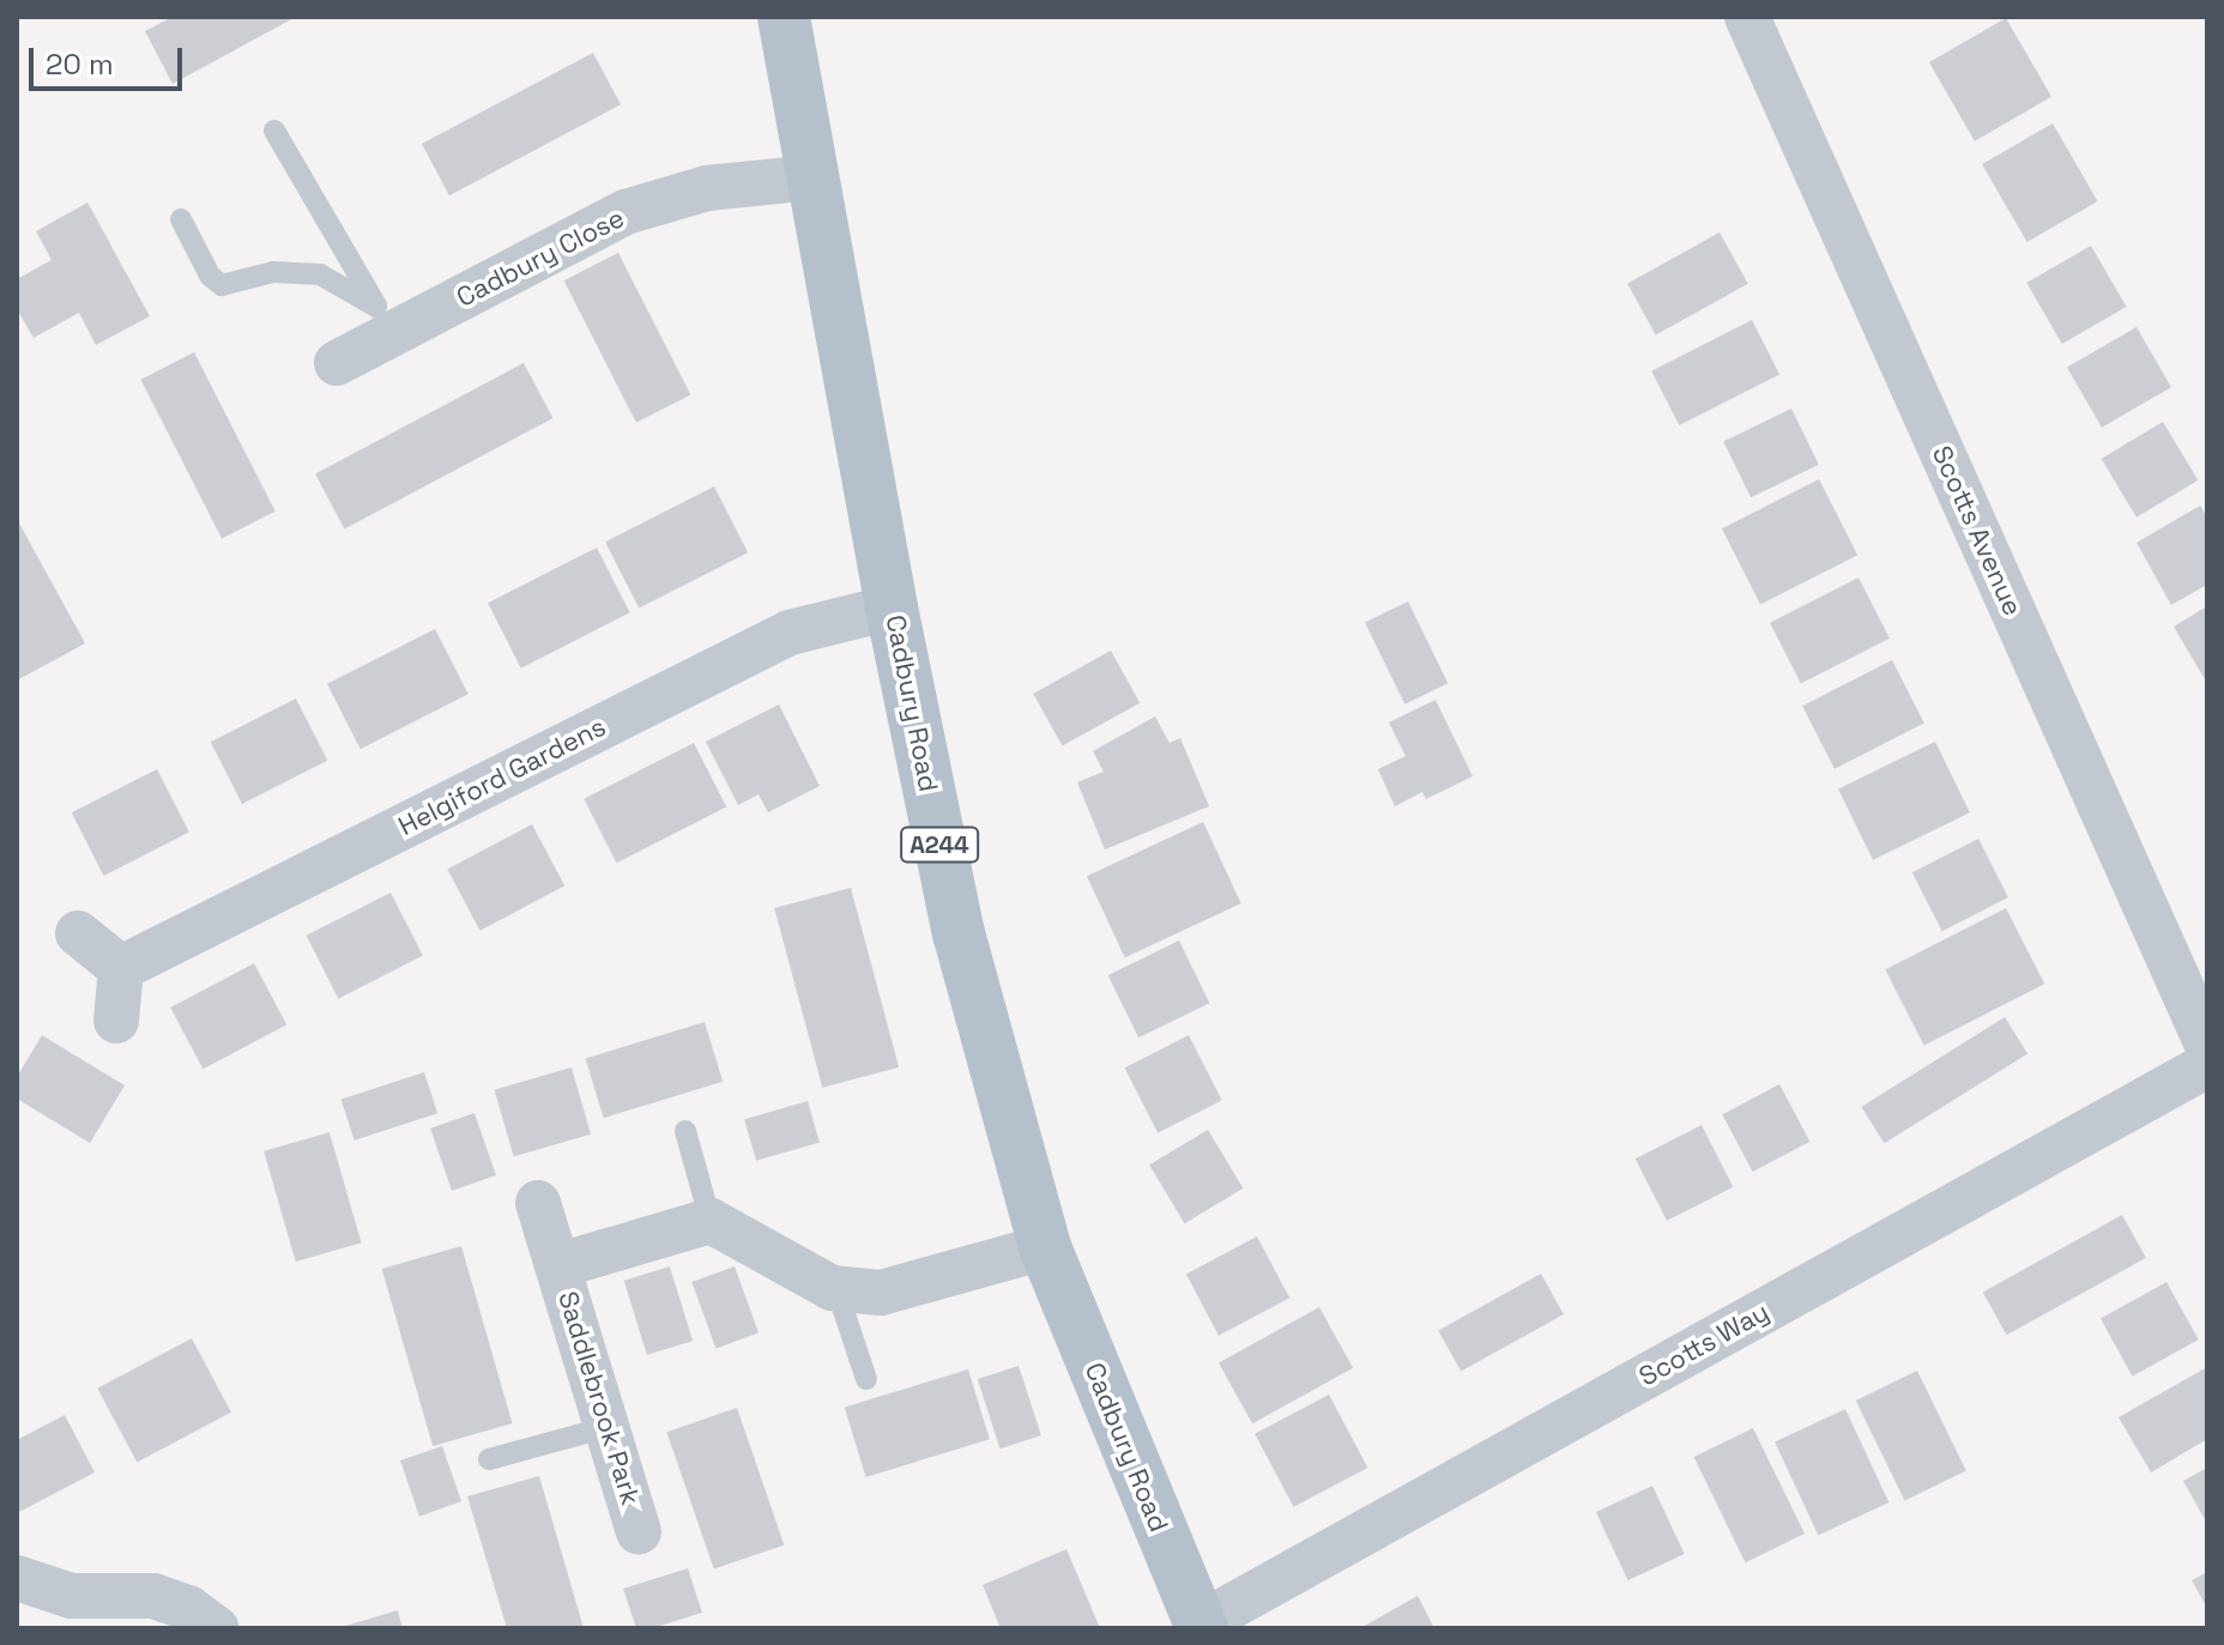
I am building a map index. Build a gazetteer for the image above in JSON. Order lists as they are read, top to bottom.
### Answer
{
  "streets": {
    "main road": ["Cadbury Road", "A244"],
    "street": [
      "Cadbury Close",
      "Scotts Avenue",
      "Helgiford Gardens",
      "Scotts Way",
      "Saddlebrook Park"
    ]
  },
  "crossings": [
    ["Cadbury Close", "Cadbury Road"],
    ["Cadbury Road", "Helgiford Gardens"],
    ["Cadbury Road", "Scotts Way"]
  ],
  "scale_bar": "20 m"
}
